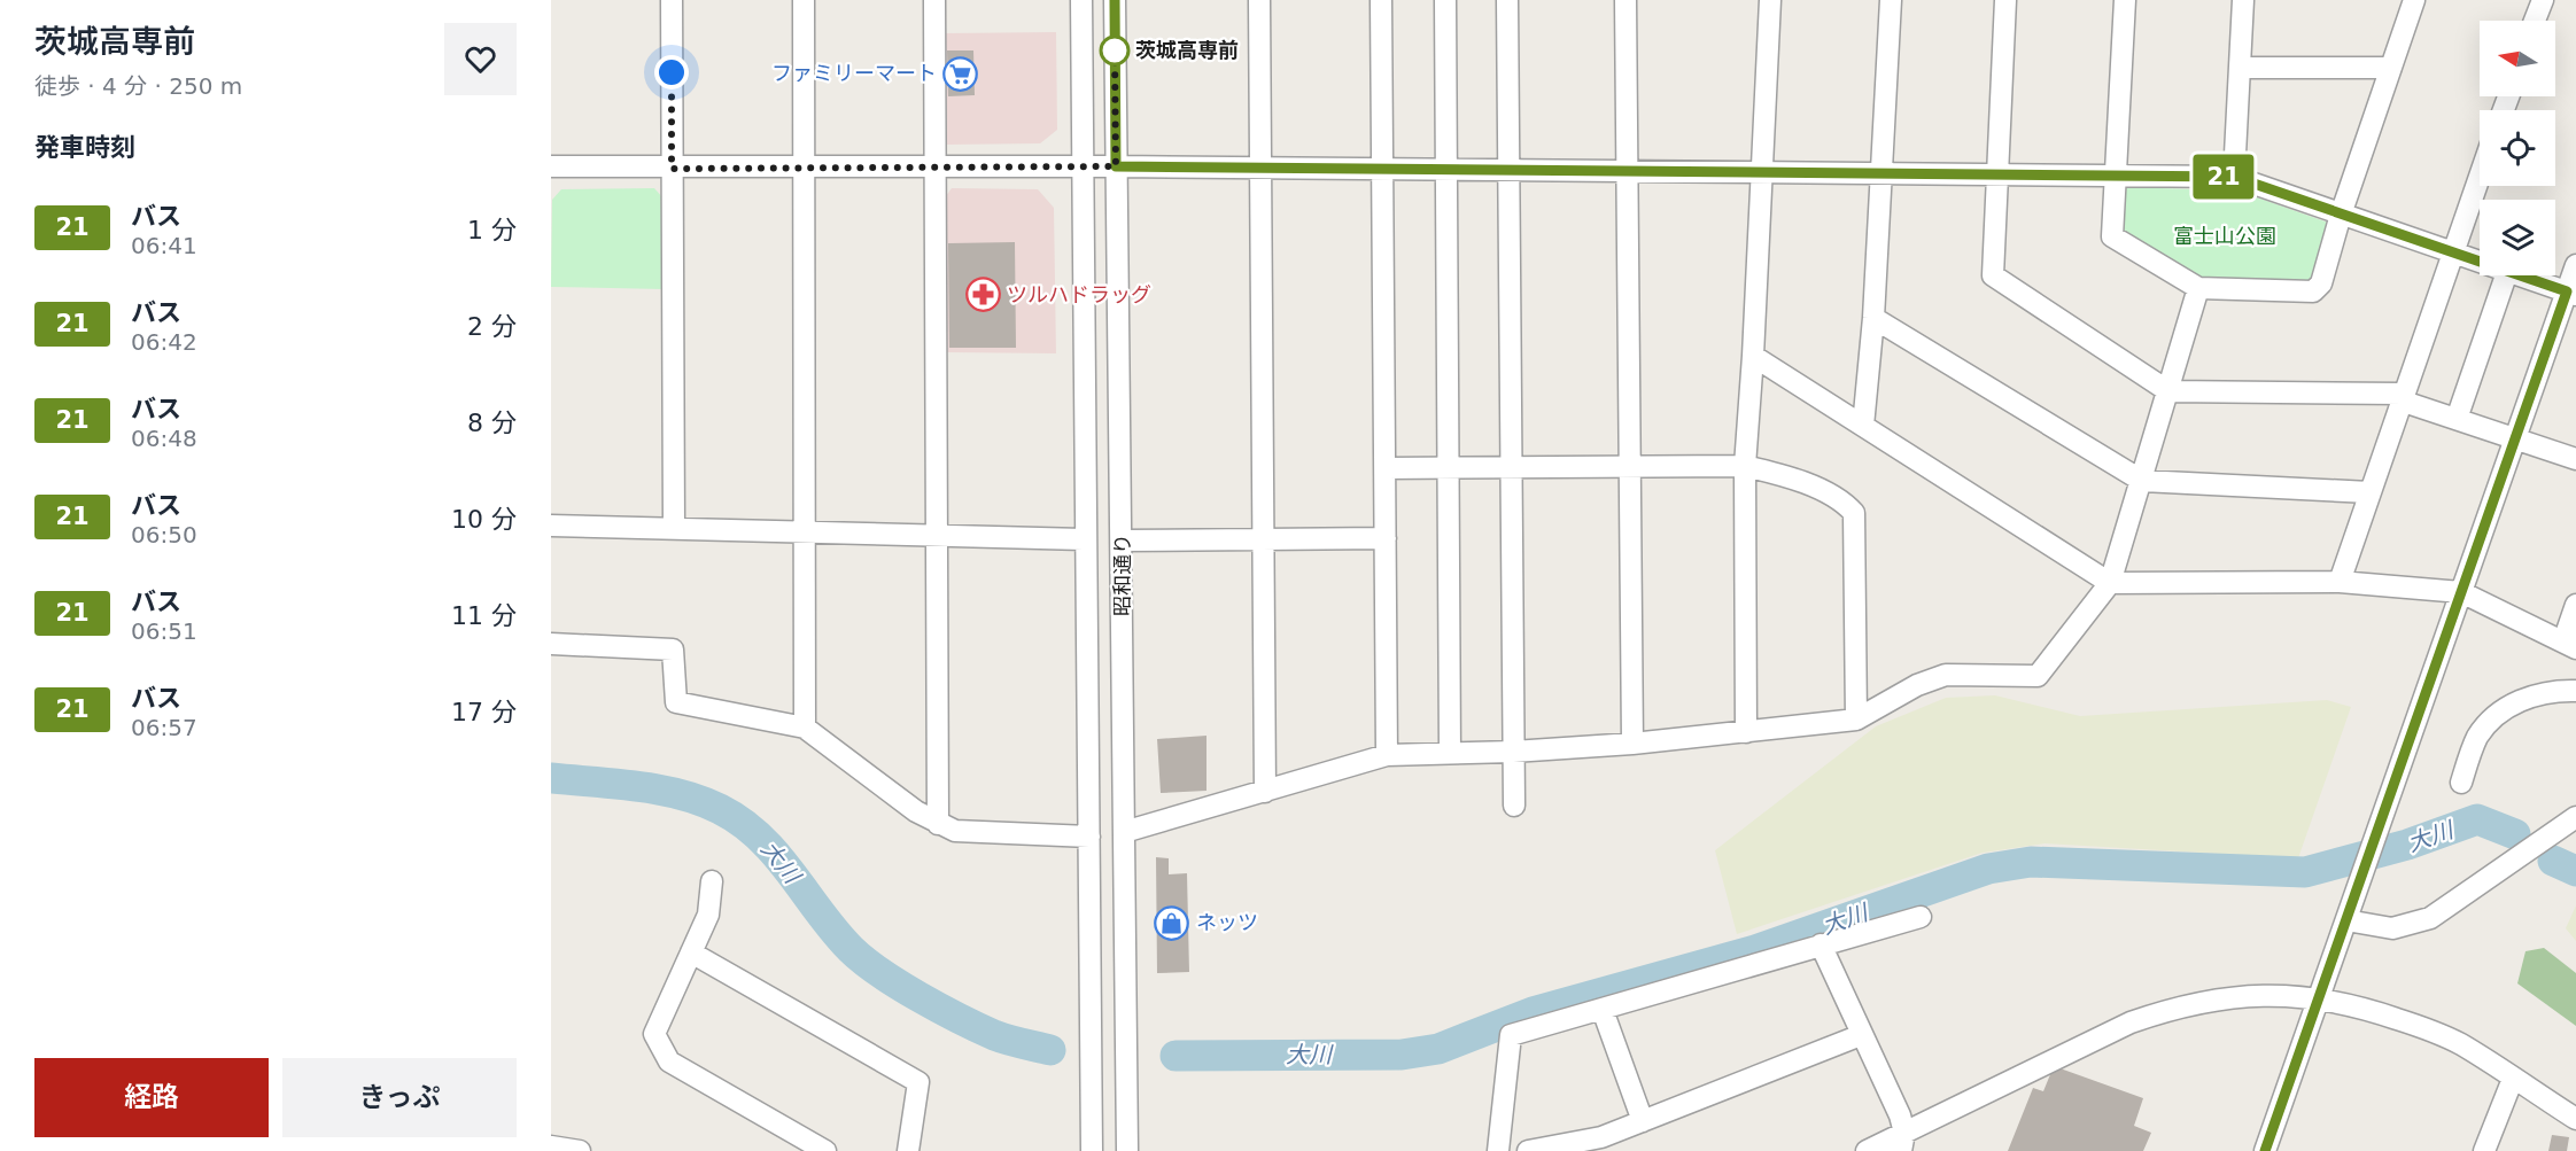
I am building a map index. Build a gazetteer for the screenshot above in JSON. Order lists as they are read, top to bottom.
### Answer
{
  "streets": {
    "street": ["昭和通り"]
  },
  "water": ["大川"],
  "parks": ["富士山公園"],
  "places": {
    "other": ["茨城高専前"],
    "supermarket": ["ファミリーマート"],
    "pharmacy": ["ツルハドラッグ"],
    "shop": ["ネッツ"]
  },
  "lines": ["bus line 21"],
  "north": "left",
  "page": {
    "heading": [
      ["茨城高専前", "徒歩 · 4 分 · 250 m"],
      "発車時刻"
    ],
    "on_map": "21",
    "list": [
      {
        "mark": "21",
        "name": "バス",
        "note": "06:41",
        "value": "1 分"
      },
      {
        "mark": "21",
        "name": "バス",
        "note": "06:42",
        "value": "2 分"
      },
      {
        "mark": "21",
        "name": "バス",
        "note": "06:48",
        "value": "8 分"
      },
      {
        "mark": "21",
        "name": "バス",
        "note": "06:50",
        "value": "10 分"
      },
      {
        "mark": "21",
        "name": "バス",
        "note": "06:51",
        "value": "11 分"
      },
      {
        "mark": "21",
        "name": "バス",
        "note": "06:57",
        "value": "17 分"
      }
    ],
    "buttons": ["経路", "きっぷ"]
  }
}
